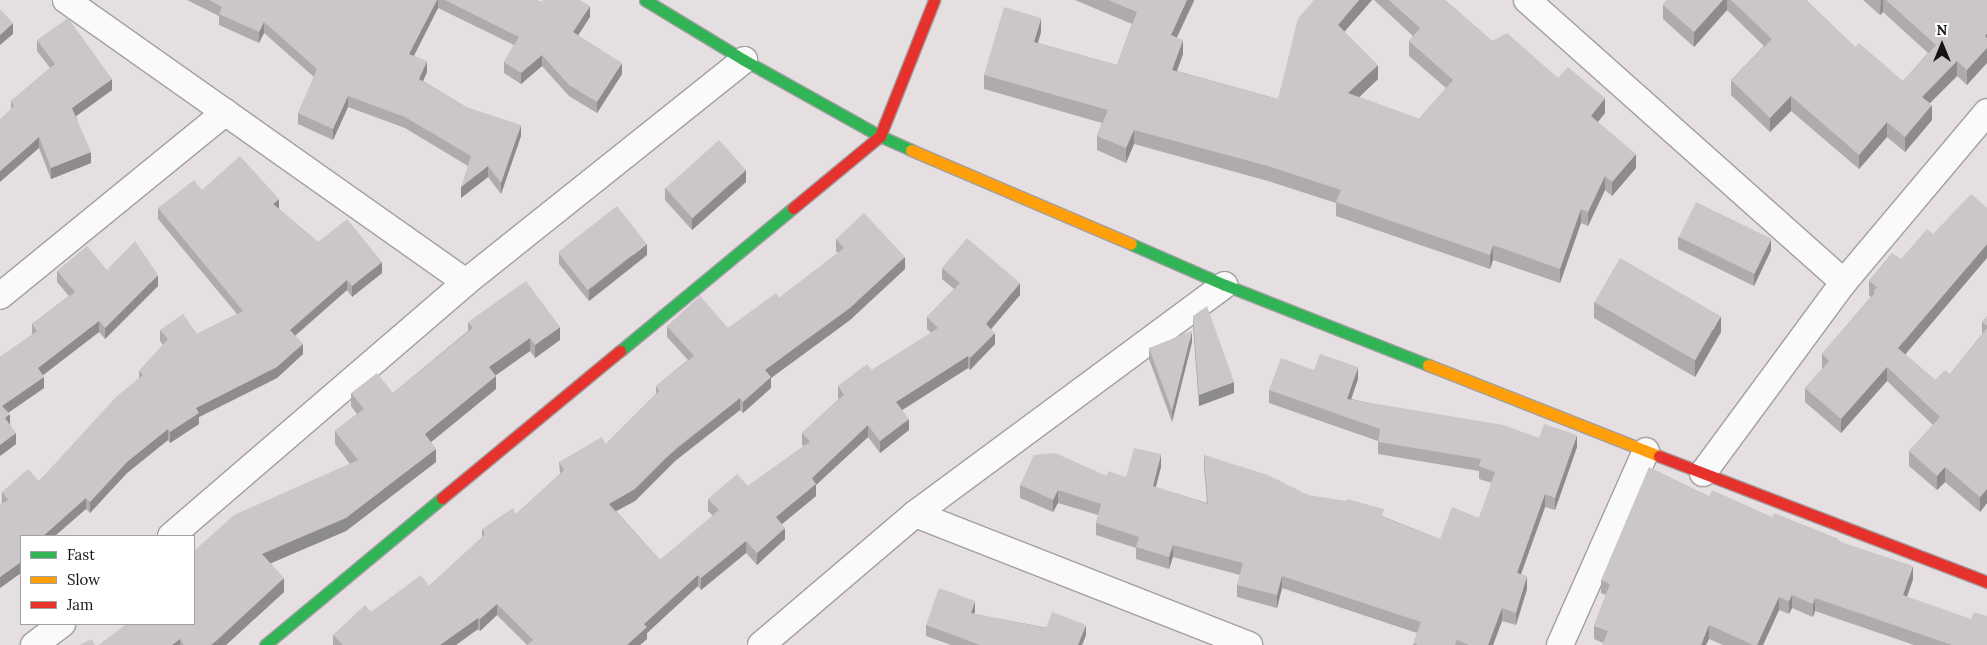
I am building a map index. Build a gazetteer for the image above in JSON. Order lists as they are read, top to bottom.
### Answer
{
  "legend": ["Fast", "Slow", "Jam"],
  "north": "top"
}
